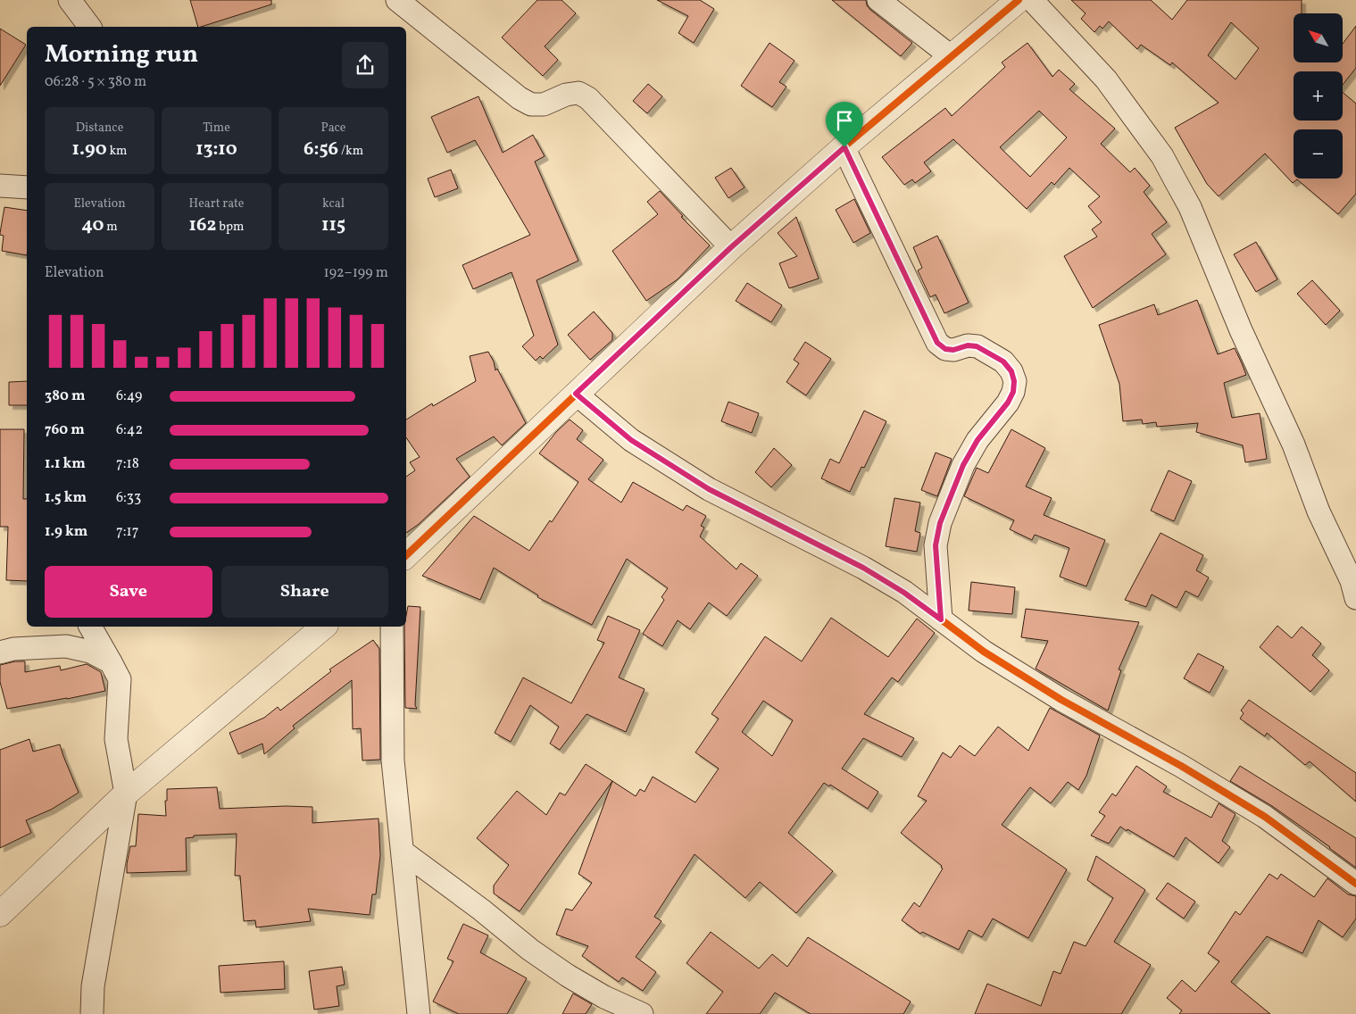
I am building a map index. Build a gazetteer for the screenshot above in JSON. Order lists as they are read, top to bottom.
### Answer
{
  "north": "top left",
  "page": {
    "map_buttons": ["+", "−"],
    "heading": ["Morning run", "06:28 · 5 × 380 m"],
    "stats": [
      ["Distance", "1.90 km"],
      ["Time", "13:10"],
      ["Pace", "6:56 /km"],
      ["Elevation", "40 m"],
      ["Heart rate", "162 bpm"],
      ["kcal", "115"]
    ],
    "chart": ["Elevation", "192–199 m"],
    "list": [
      {
        "name": "380 m",
        "note": "6:49"
      },
      {
        "name": "760 m",
        "note": "6:42"
      },
      {
        "name": "1.1 km",
        "note": "7:18"
      },
      {
        "name": "1.5 km",
        "note": "6:33"
      },
      {
        "name": "1.9 km",
        "note": "7:17"
      }
    ],
    "buttons": ["Save", "Share"]
  }
}
